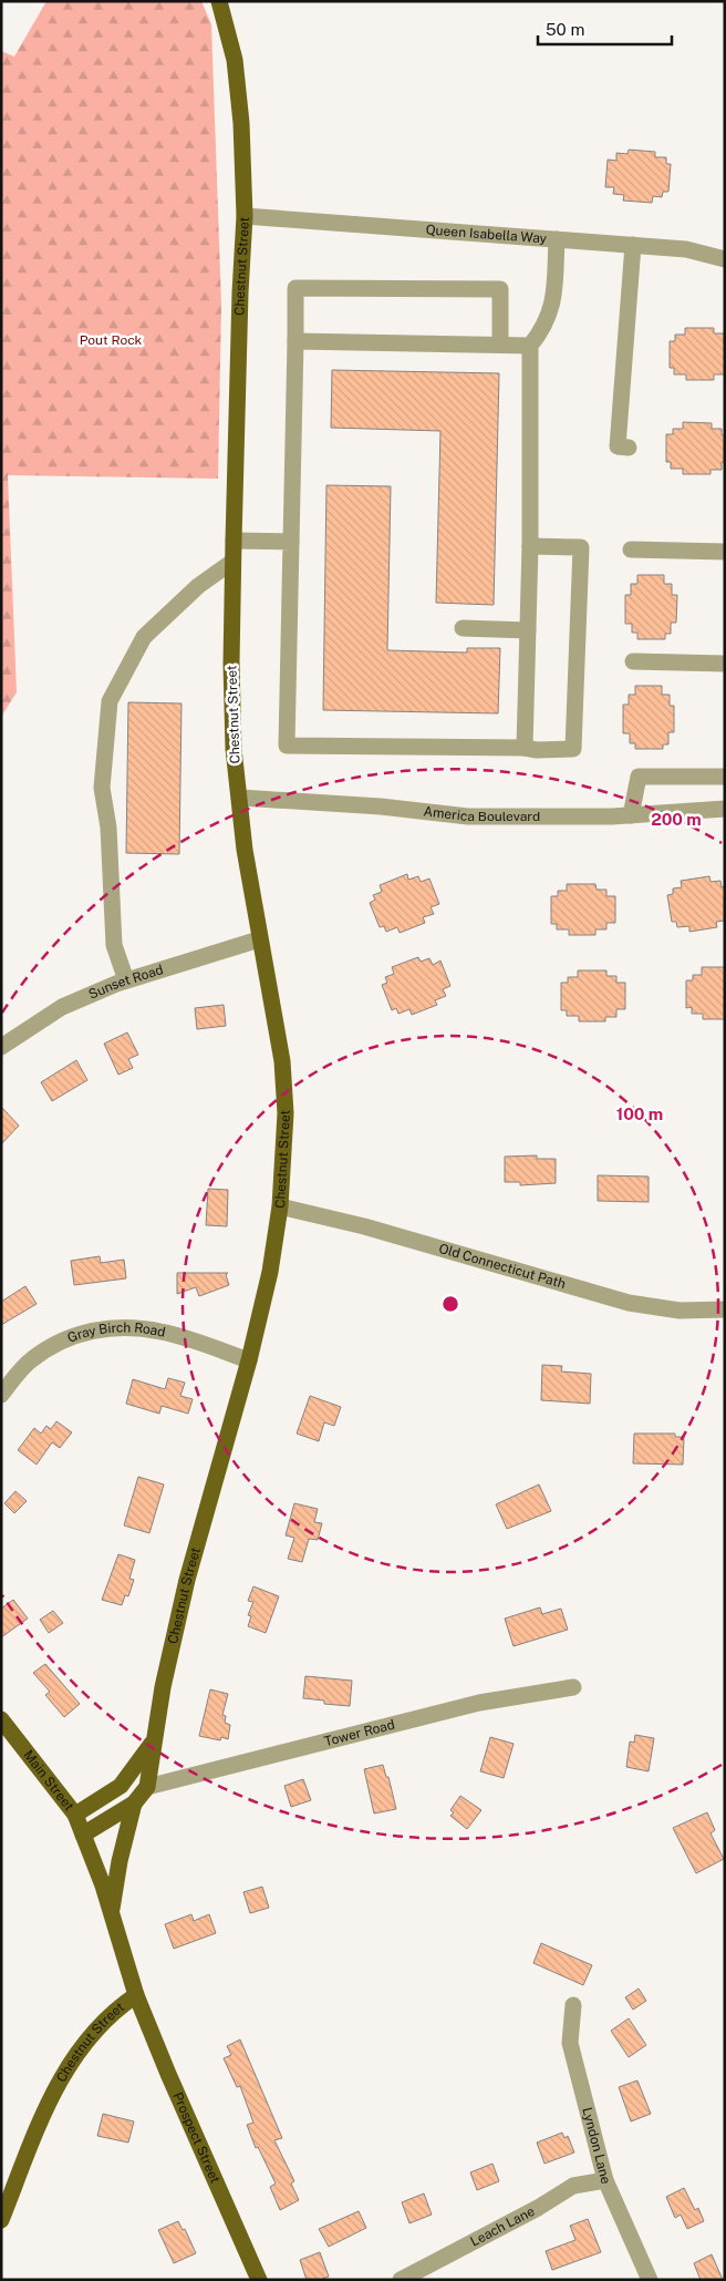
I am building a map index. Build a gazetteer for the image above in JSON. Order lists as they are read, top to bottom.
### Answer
{
  "streets": {
    "main road": ["Chestnut Street", "Main Street", "Prospect Street"],
    "street": [
      "Queen Isabella Way",
      "America Boulevard",
      "Sunset Road",
      "Old Connecticut Path",
      "Gray Birch Road",
      "Tower Road",
      "Lyndon Lane",
      "Leach Lane"
    ]
  },
  "crossings": [
    ["Queen Isabella Way", "Chestnut Street"],
    ["Chestnut Street", "America Boulevard"],
    ["Chestnut Street", "Sunset Road"],
    ["Chestnut Street", "Old Connecticut Path"],
    ["Chestnut Street", "Gray Birch Road"],
    ["Chestnut Street", "Main Street"],
    ["Chestnut Street", "Prospect Street"],
    ["Lyndon Lane", "Leach Lane"]
  ],
  "parks": ["Pout Rock"],
  "scale_bar": "50 m",
  "rings": ["200 m", "100 m"]
}
